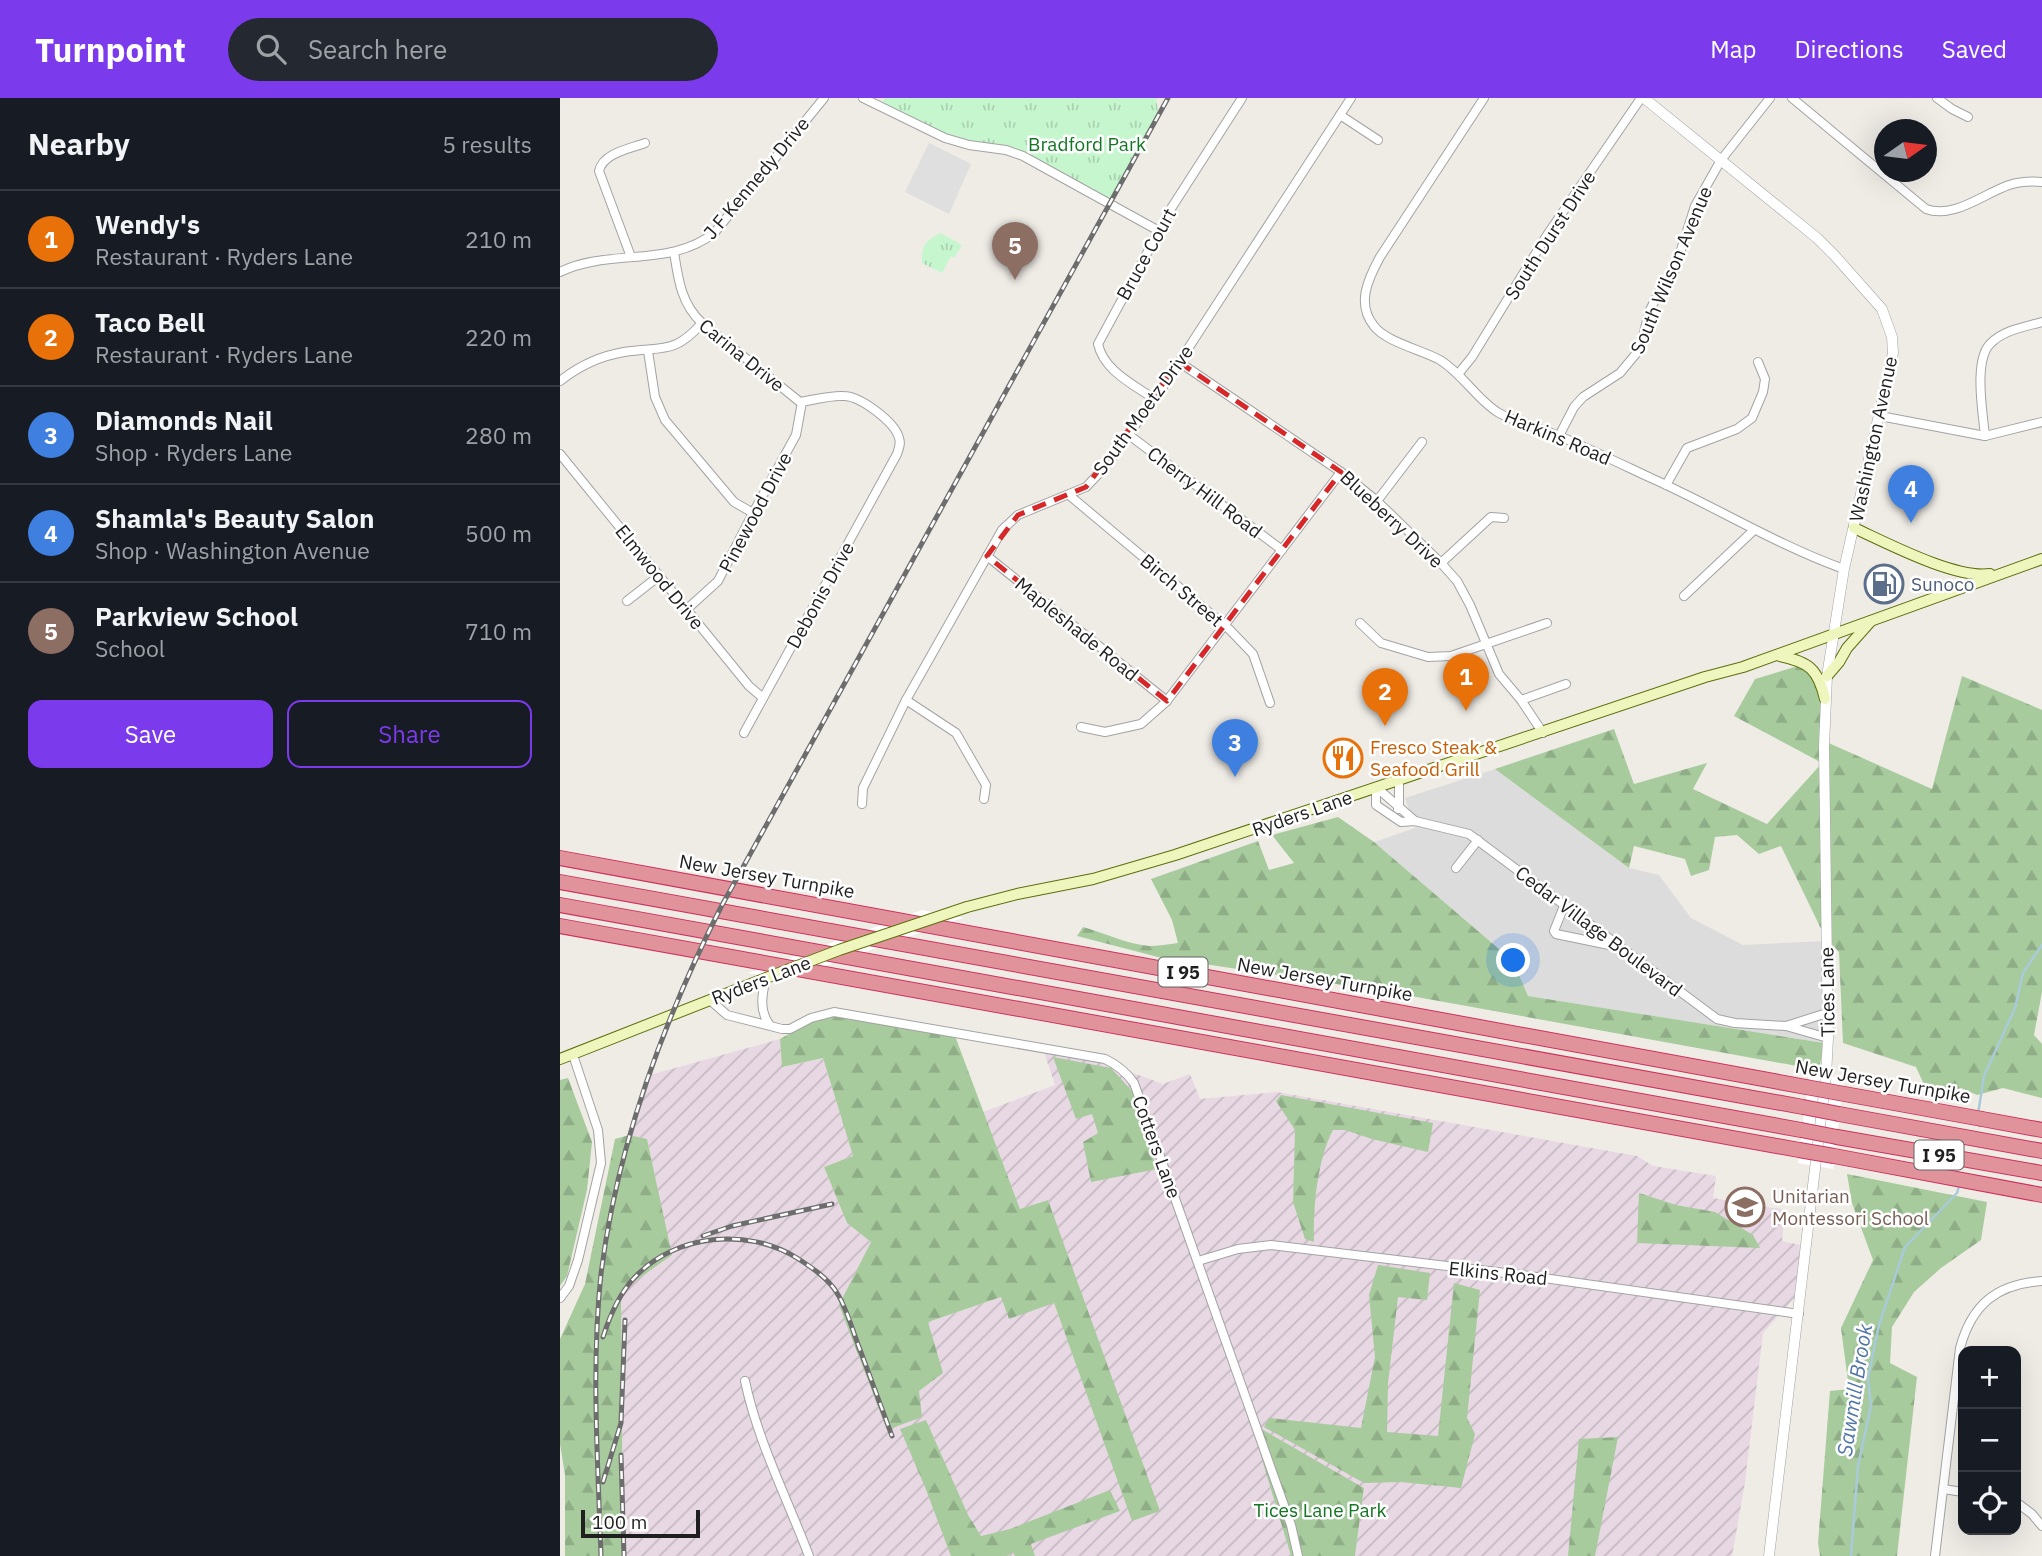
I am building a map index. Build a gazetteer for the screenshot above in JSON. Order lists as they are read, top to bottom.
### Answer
{
  "streets": {
    "highway": ["New Jersey Turnpike", "I 95"],
    "main road": ["Ryders Lane"],
    "street": [
      "J F Kennedy Drive",
      "South Durst Drive",
      "Bruce Court",
      "South Wilson Avenue",
      "Carina Drive",
      "South Moetz Drive",
      "Harkins Road",
      "Washington Avenue",
      "Cherry Hill Road",
      "Pinewood Drive",
      "Blueberry Drive",
      "Elmwood Drive",
      "Birch Street",
      "Debonis Drive",
      "Mapleshade Road",
      "Cedar Village Boulevard",
      "Tices Lane",
      "Cotters Lane",
      "Elkins Road"
    ]
  },
  "crossings": [
    ["J F Kennedy Drive", "Carina Drive"],
    ["South Durst Drive", "Harkins Road"],
    ["South Durst Drive", "Washington Avenue"],
    ["Bruce Court", "South Moetz Drive"],
    ["South Wilson Avenue", "Harkins Road"],
    ["South Wilson Avenue", "Washington Avenue"],
    ["Carina Drive", "Pinewood Drive"],
    ["Carina Drive", "Debonis Drive"],
    ["South Moetz Drive", "Cherry Hill Road"],
    ["South Moetz Drive", "Blueberry Drive"],
    ["South Moetz Drive", "Birch Street"],
    ["South Moetz Drive", "Mapleshade Road"],
    ["Harkins Road", "Washington Avenue"],
    ["Washington Avenue", "Ryders Lane"],
    ["Washington Avenue", "Tices Lane"],
    ["Pinewood Drive", "Elmwood Drive"],
    ["Blueberry Drive", "Ryders Lane"],
    ["Elmwood Drive", "Debonis Drive"],
    ["Ryders Lane", "Cedar Village Boulevard"],
    ["Ryders Lane", "Tices Lane"],
    ["Ryders Lane", "Cotters Lane"],
    ["Cedar Village Boulevard", "Tices Lane"],
    ["Tices Lane", "Elkins Road"],
    ["Cotters Lane", "Elkins Road"]
  ],
  "water": ["Sawmill Brook"],
  "parks": ["Bradford Park", "Tices Lane Park"],
  "places": {
    "fuel station": ["Sunoco"],
    "restaurant": ["Fresco Steak & Seafood Grill"],
    "school or university": ["Unitarian Montessori School"]
  },
  "scale_bar": "100 m",
  "north": "right",
  "page": {
    "header": "Turnpoint",
    "search": "Search here",
    "nav": ["Map", "Directions", "Saved"],
    "heading": ["Nearby", "5 results"],
    "list": [
      {
        "mark": "1",
        "name": "Wendy's",
        "note": "Restaurant · Ryders Lane",
        "value": "210 m"
      },
      {
        "mark": "2",
        "name": "Taco Bell",
        "note": "Restaurant · Ryders Lane",
        "value": "220 m"
      },
      {
        "mark": "3",
        "name": "Diamonds Nail",
        "note": "Shop · Ryders Lane",
        "value": "280 m"
      },
      {
        "mark": "4",
        "name": "Shamla's Beauty Salon",
        "note": "Shop · Washington Avenue",
        "value": "500 m"
      },
      {
        "mark": "5",
        "name": "Parkview School",
        "note": "School",
        "value": "710 m"
      }
    ],
    "pins": [
      "5",
      "4",
      "1",
      "2",
      "3"
    ],
    "buttons": ["Save", "Share"],
    "map_buttons": ["+", "−"],
    "scale": "100 m"
  }
}
